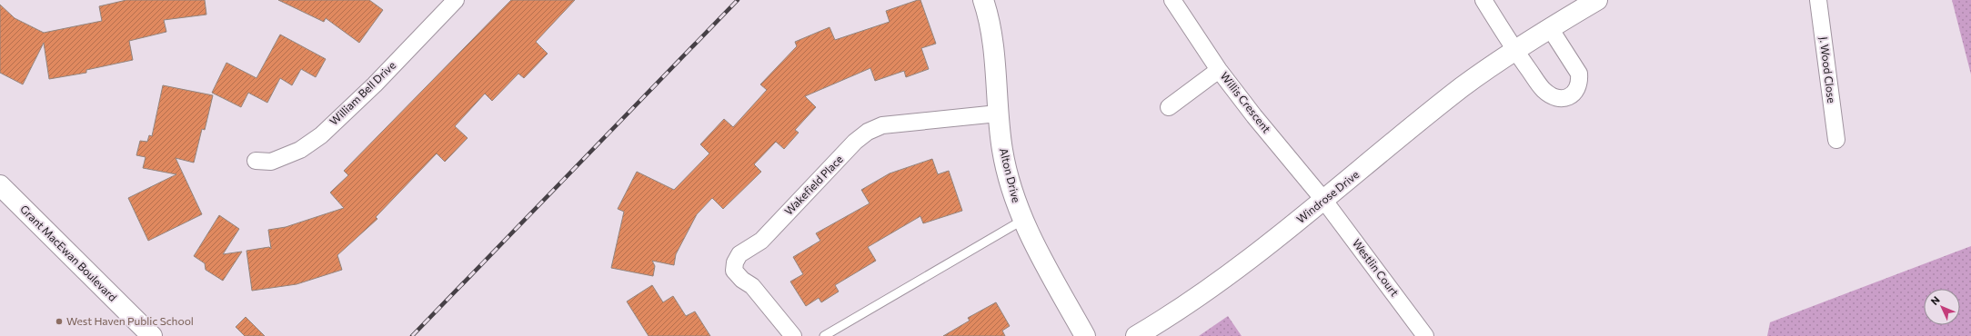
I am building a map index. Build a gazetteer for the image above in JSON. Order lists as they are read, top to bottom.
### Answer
{
  "streets": {
    "street": [
      "J. Wood Close",
      "William Bell Drive",
      "Willis Crescent",
      "Alton Drive",
      "Wakefield Place",
      "Windrose Drive",
      "Grant MacEwan Boulevard",
      "Westlin Court"
    ]
  },
  "crossings": [
    ["Willis Crescent", "Windrose Drive"],
    ["Willis Crescent", "Westlin Court"],
    ["Alton Drive", "Wakefield Place"],
    ["Windrose Drive", "Westlin Court"]
  ],
  "places": ["West Haven Public School"],
  "north": "top left"
}
